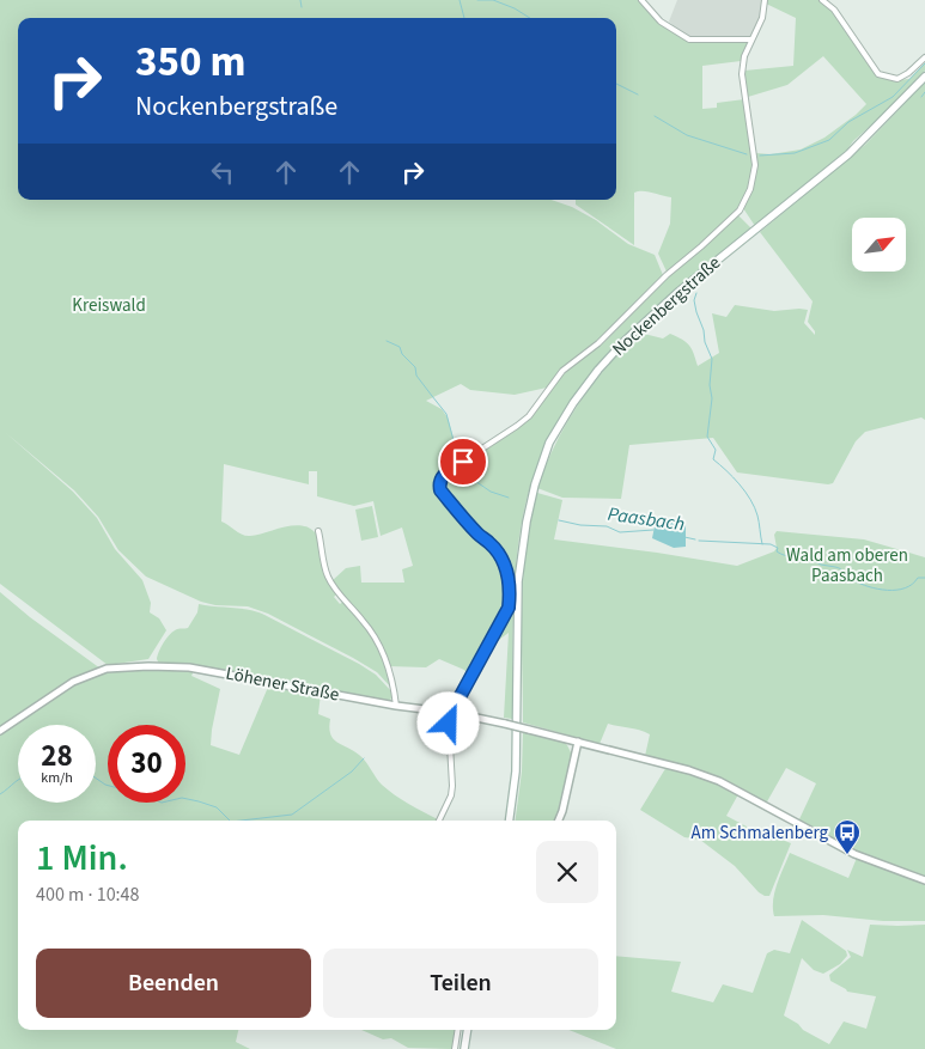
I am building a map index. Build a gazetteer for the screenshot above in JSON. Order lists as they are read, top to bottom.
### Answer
{
  "streets": {
    "main road": ["Nockenbergstraße"],
    "street": ["Löhener Straße"]
  },
  "crossings": [
    ["Nockenbergstraße", "Löhener Straße"]
  ],
  "water": ["Paasbach"],
  "parks": ["Kreiswald", "Wald am oberen Paasbach"],
  "places": {
    "bus stop": ["Am Schmalenberg"]
  },
  "north": "top right",
  "page": {
    "turn": ["350 m", "Nockenbergstraße"],
    "speed": "28 km/h",
    "limit": "30",
    "heading": ["1 Min.", "400 m · 10:48"],
    "buttons": ["Beenden", "Teilen"]
  }
}
